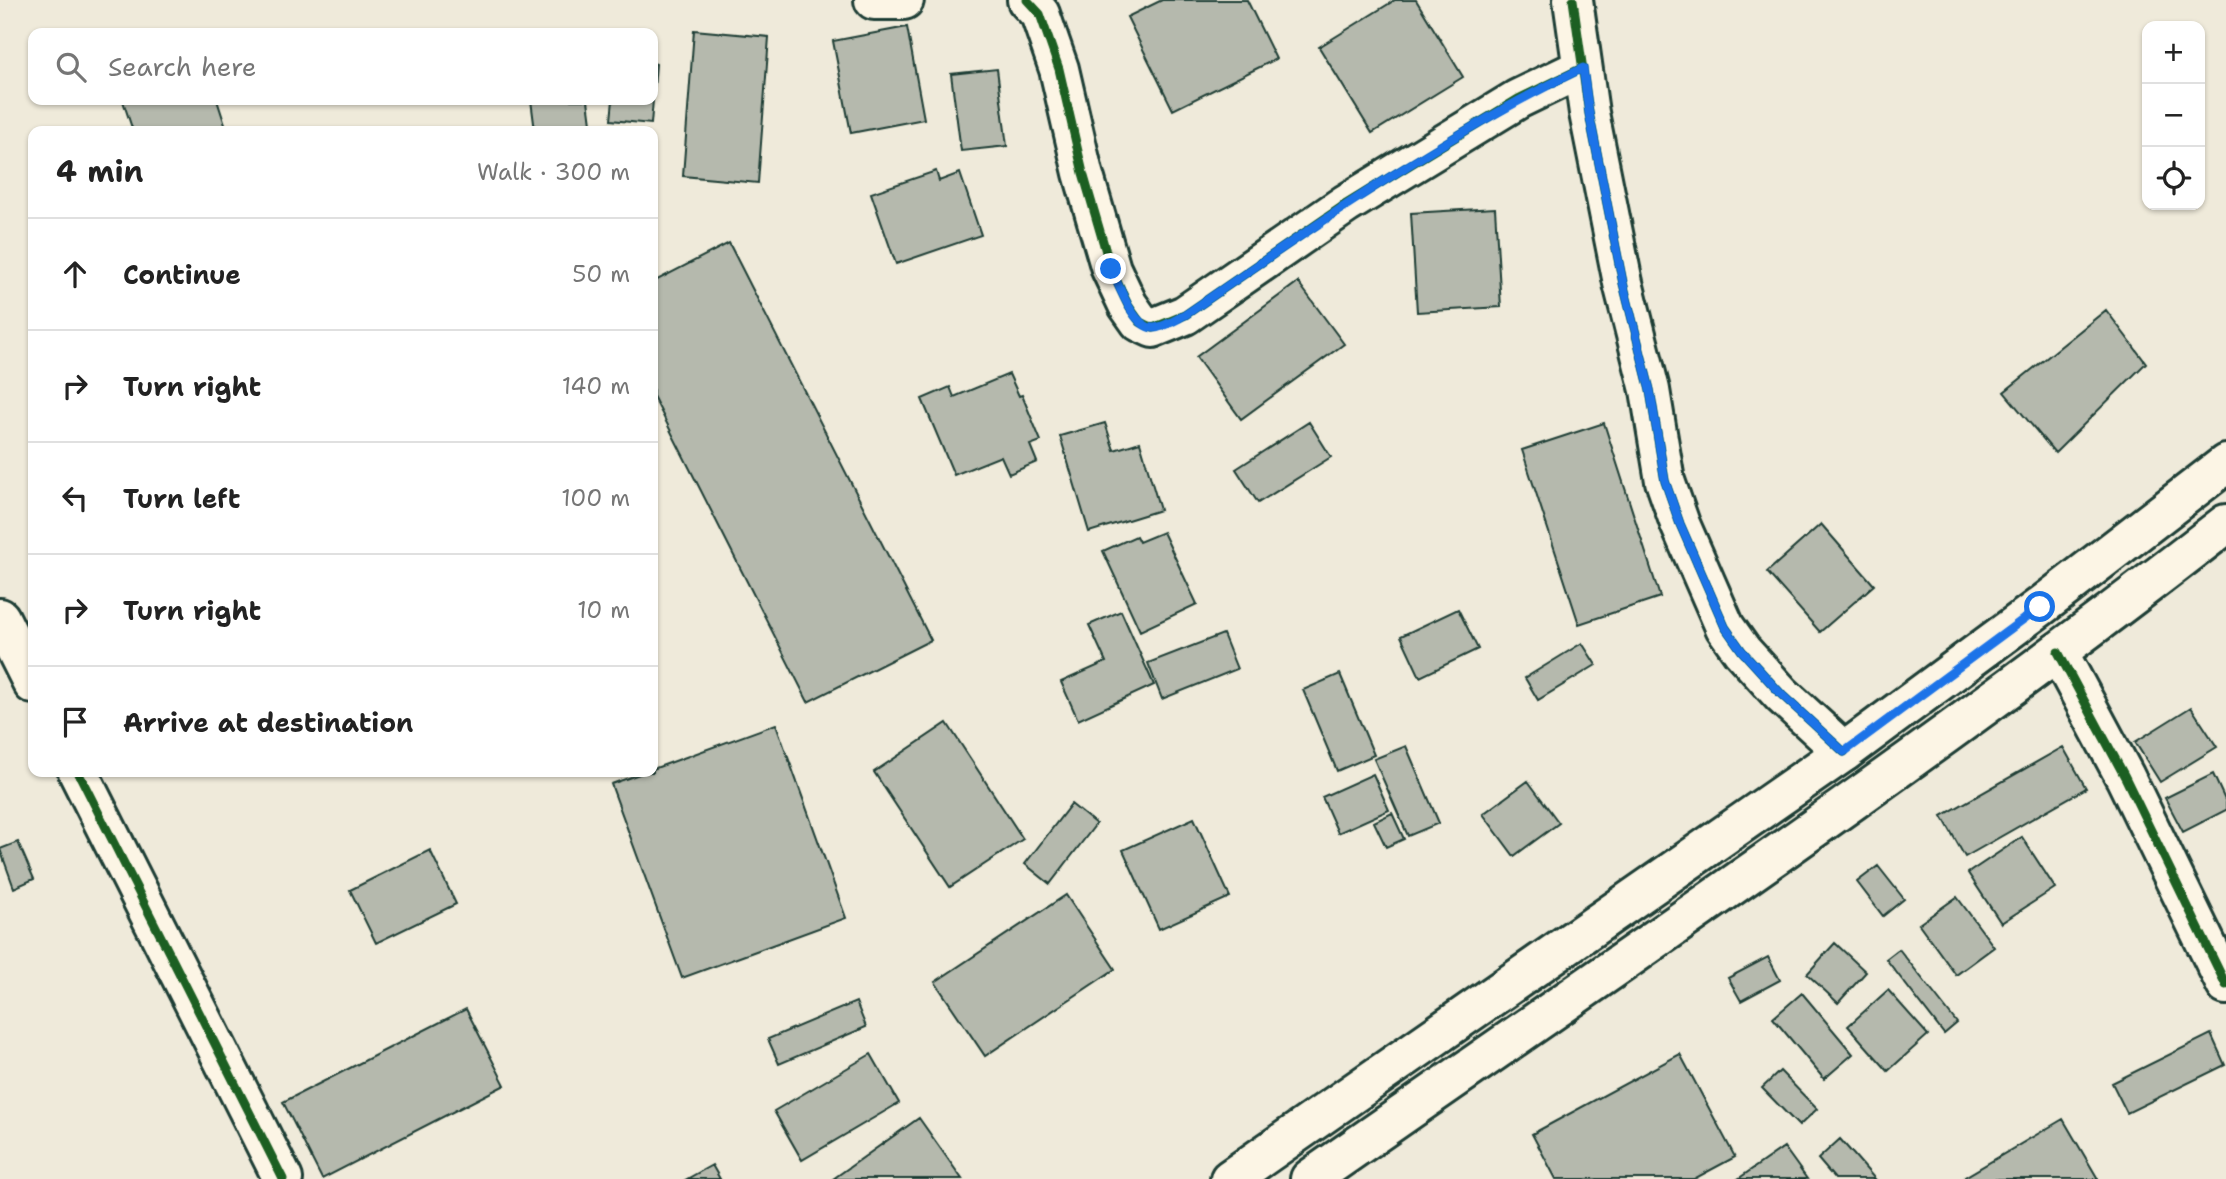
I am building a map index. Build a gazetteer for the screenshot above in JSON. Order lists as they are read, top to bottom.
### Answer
{
  "page": {
    "map_buttons": ["+", "−"],
    "search": "Search here",
    "heading": ["4 min", "Walk · 300 m"],
    "list": [
      ["Continue", "50 m"],
      ["Turn right", "140 m"],
      ["Turn left", "100 m"],
      ["Turn right", "10 m"],
      "Arrive at destination"
    ]
  }
}
